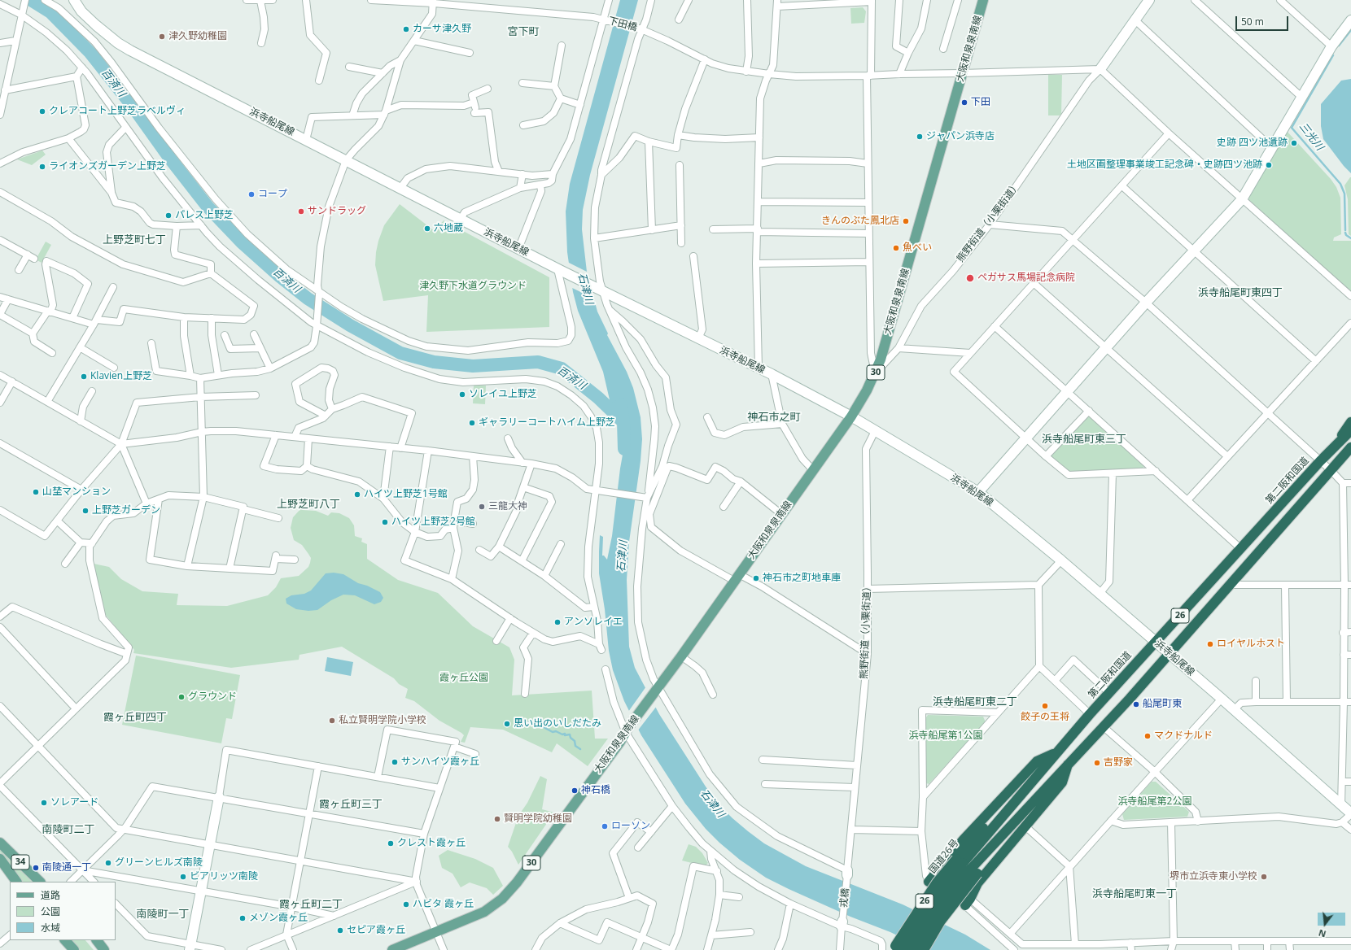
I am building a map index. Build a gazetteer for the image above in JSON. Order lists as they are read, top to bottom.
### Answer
{
  "streets": {
    "highway": ["第二阪和国道", "26"],
    "main road": ["大阪和泉泉南線", "30", "34"],
    "street": [
      "下田橋",
      "浜寺船尾線",
      "熊野街道（小栗街道）",
      "戎橋"
    ]
  },
  "crossings": [
    ["下田橋", "大阪和泉泉南線"],
    ["下田橋", "熊野街道（小栗街道）"],
    ["大阪和泉泉南線", "浜寺船尾線"],
    ["大阪和泉泉南線", "熊野街道（小栗街道）"],
    ["浜寺船尾線", "熊野街道（小栗街道）"],
    ["浜寺船尾線", "第二阪和国道"],
    ["浜寺船尾線", "26"],
    ["熊野街道（小栗街道）", "戎橋"],
    ["第二阪和国道", "26"]
  ],
  "districts": [
    "宮下町",
    "上野芝町七丁",
    "浜寺船尾町東四丁",
    "神石市之町",
    "浜寺船尾町東三丁",
    "上野芝町八丁",
    "浜寺船尾町東二丁",
    "霞ヶ丘町四丁",
    "霞ヶ丘町三丁",
    "南陵町二丁",
    "浜寺船尾町東一丁",
    "霞ヶ丘町二丁",
    "南陵町一丁"
  ],
  "water": ["百済川", "三光川", "石津川"],
  "parks": [
    "津久野下水道グラウンド",
    "霞ヶ丘公園",
    "浜寺船尾第1公園",
    "浜寺船尾第2公園"
  ],
  "places": [
    "カーサ津久野",
    "津久野幼稚園",
    "下田",
    "クレアコート上野芝ラベルヴィ",
    "ジャパン浜寺店",
    "史跡 四ツ池遺跡",
    "土地区画整理事業竣工記念碑・史跡四ツ池跡",
    "ライオンズガーデン上野芝",
    "コープ",
    "サンドラッグ",
    "パレス上野芝",
    "きんのぶた鳳北店",
    "六地蔵",
    "魚べい",
    "ペガサス馬場記念病院",
    "Klavien上野芝",
    "ソレイユ上野芝",
    "ギャラリーコートハイム上野芝",
    "山埜マンション",
    "ハイツ上野芝1号館",
    "三龍大神",
    "上野芝ガーデン",
    "ハイツ上野芝2号館",
    "神石市之町地車庫",
    "アンソレイエ",
    "ロイヤルホスト",
    "グラウンド",
    "船尾町東",
    "餃子の王将",
    "私立賢明学院小学校",
    "思い出のいしだたみ",
    "マクドナルド",
    "サンハイツ霞ヶ丘",
    "吉野家",
    "神石橋",
    "ソレアード",
    "賢明学院幼稚園",
    "ローソン",
    "クレスト霞ヶ丘",
    "グリーンヒルズ南陵",
    "南陵通一丁",
    "ビアリッツ南陵",
    "堺市立浜寺東小学校",
    "ハビタ 霞ヶ丘",
    "メゾン霞ヶ丘",
    "セピア霞ヶ丘"
  ],
  "legend": ["道路", "公園", "水域"],
  "scale_bar": "50 m",
  "north": "bottom"
}
